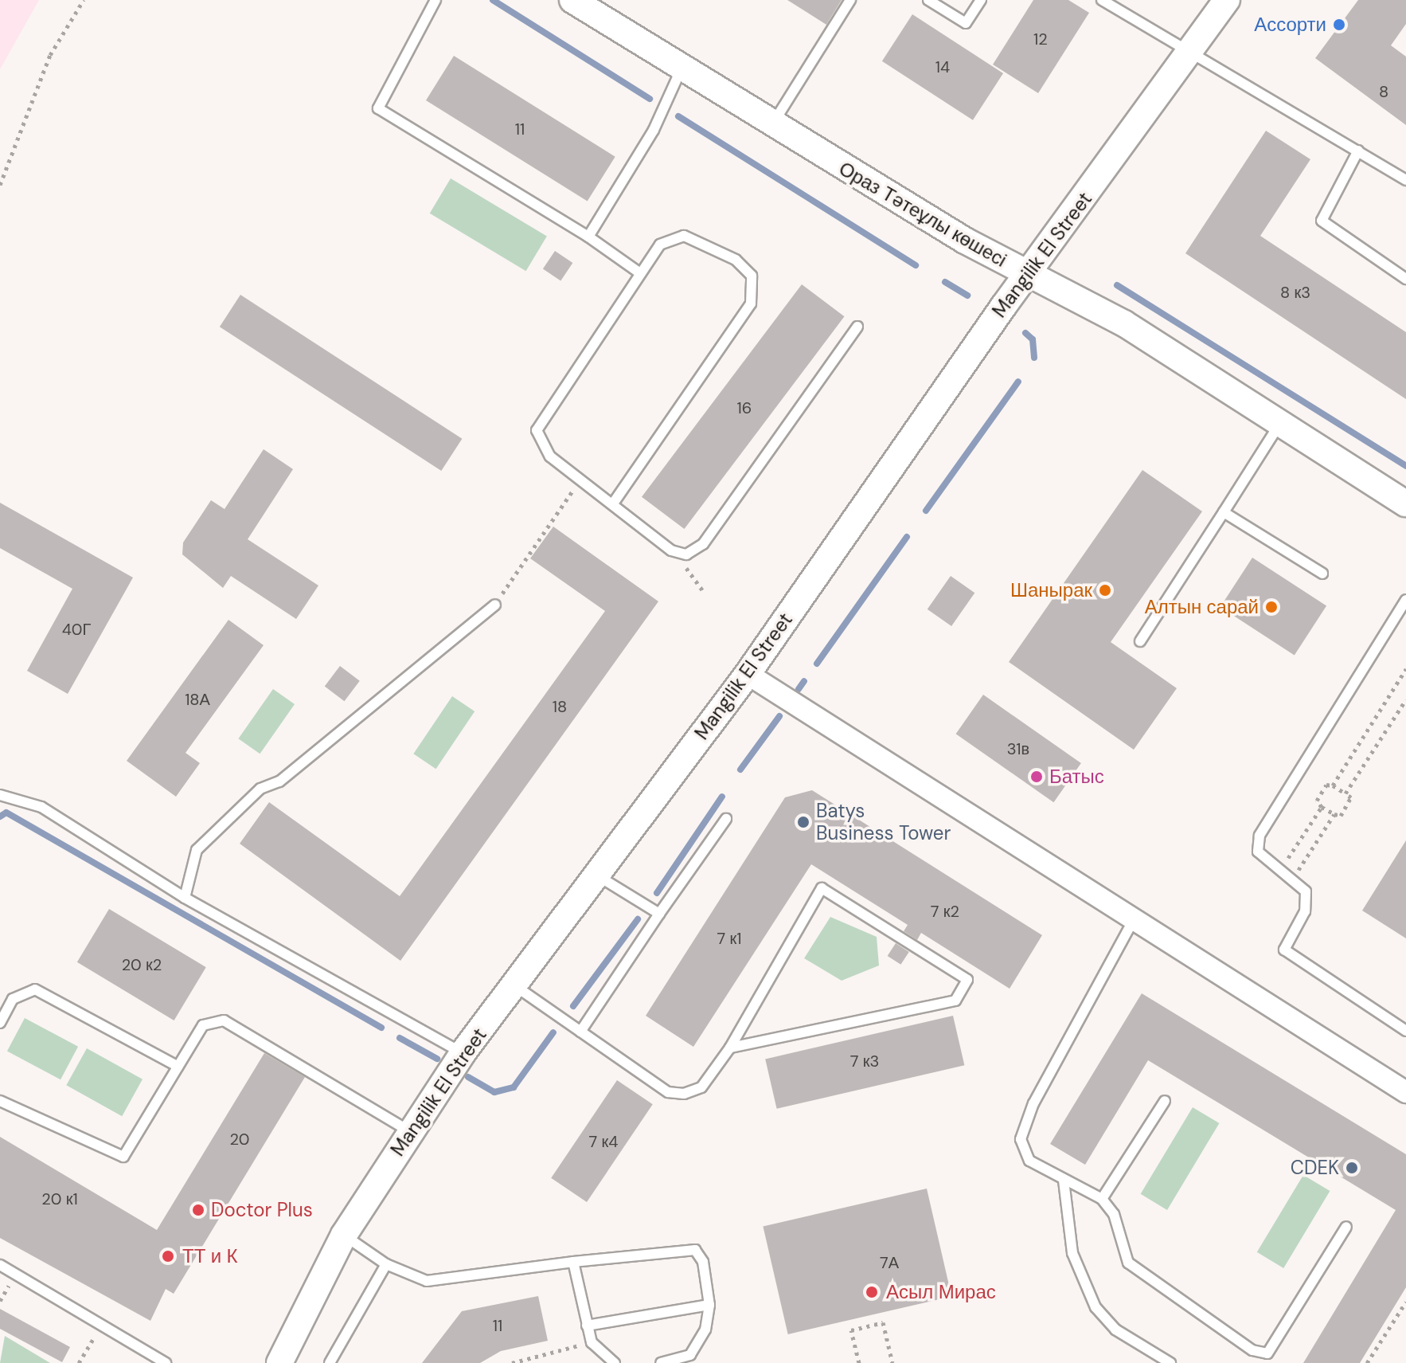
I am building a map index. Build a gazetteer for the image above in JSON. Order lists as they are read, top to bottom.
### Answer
{
  "streets": {
    "street": ["Ораз Тәтеұлы көшесі", "Mangilik El Street"]
  },
  "crossings": [
    ["Ораз Тәтеұлы көшесі", "Mangilik El Street"]
  ],
  "places": [
    "Ассорти",
    "Шанырак",
    "Алтын сарай",
    "Батыс",
    "Batys Business Tower",
    "CDEK",
    "Doctor Plus",
    "ТТ и К",
    "Асыл Мирас"
  ],
  "house_numbers": [
    "12",
    "14",
    "8",
    "11",
    "8 к3",
    "16",
    "40Г",
    "18А",
    "18",
    "31в",
    "7 к2",
    "7 к1",
    "20 к2",
    "7 к3",
    "20",
    "7 к4",
    "20 к1",
    "7А",
    "11"
  ]
}
